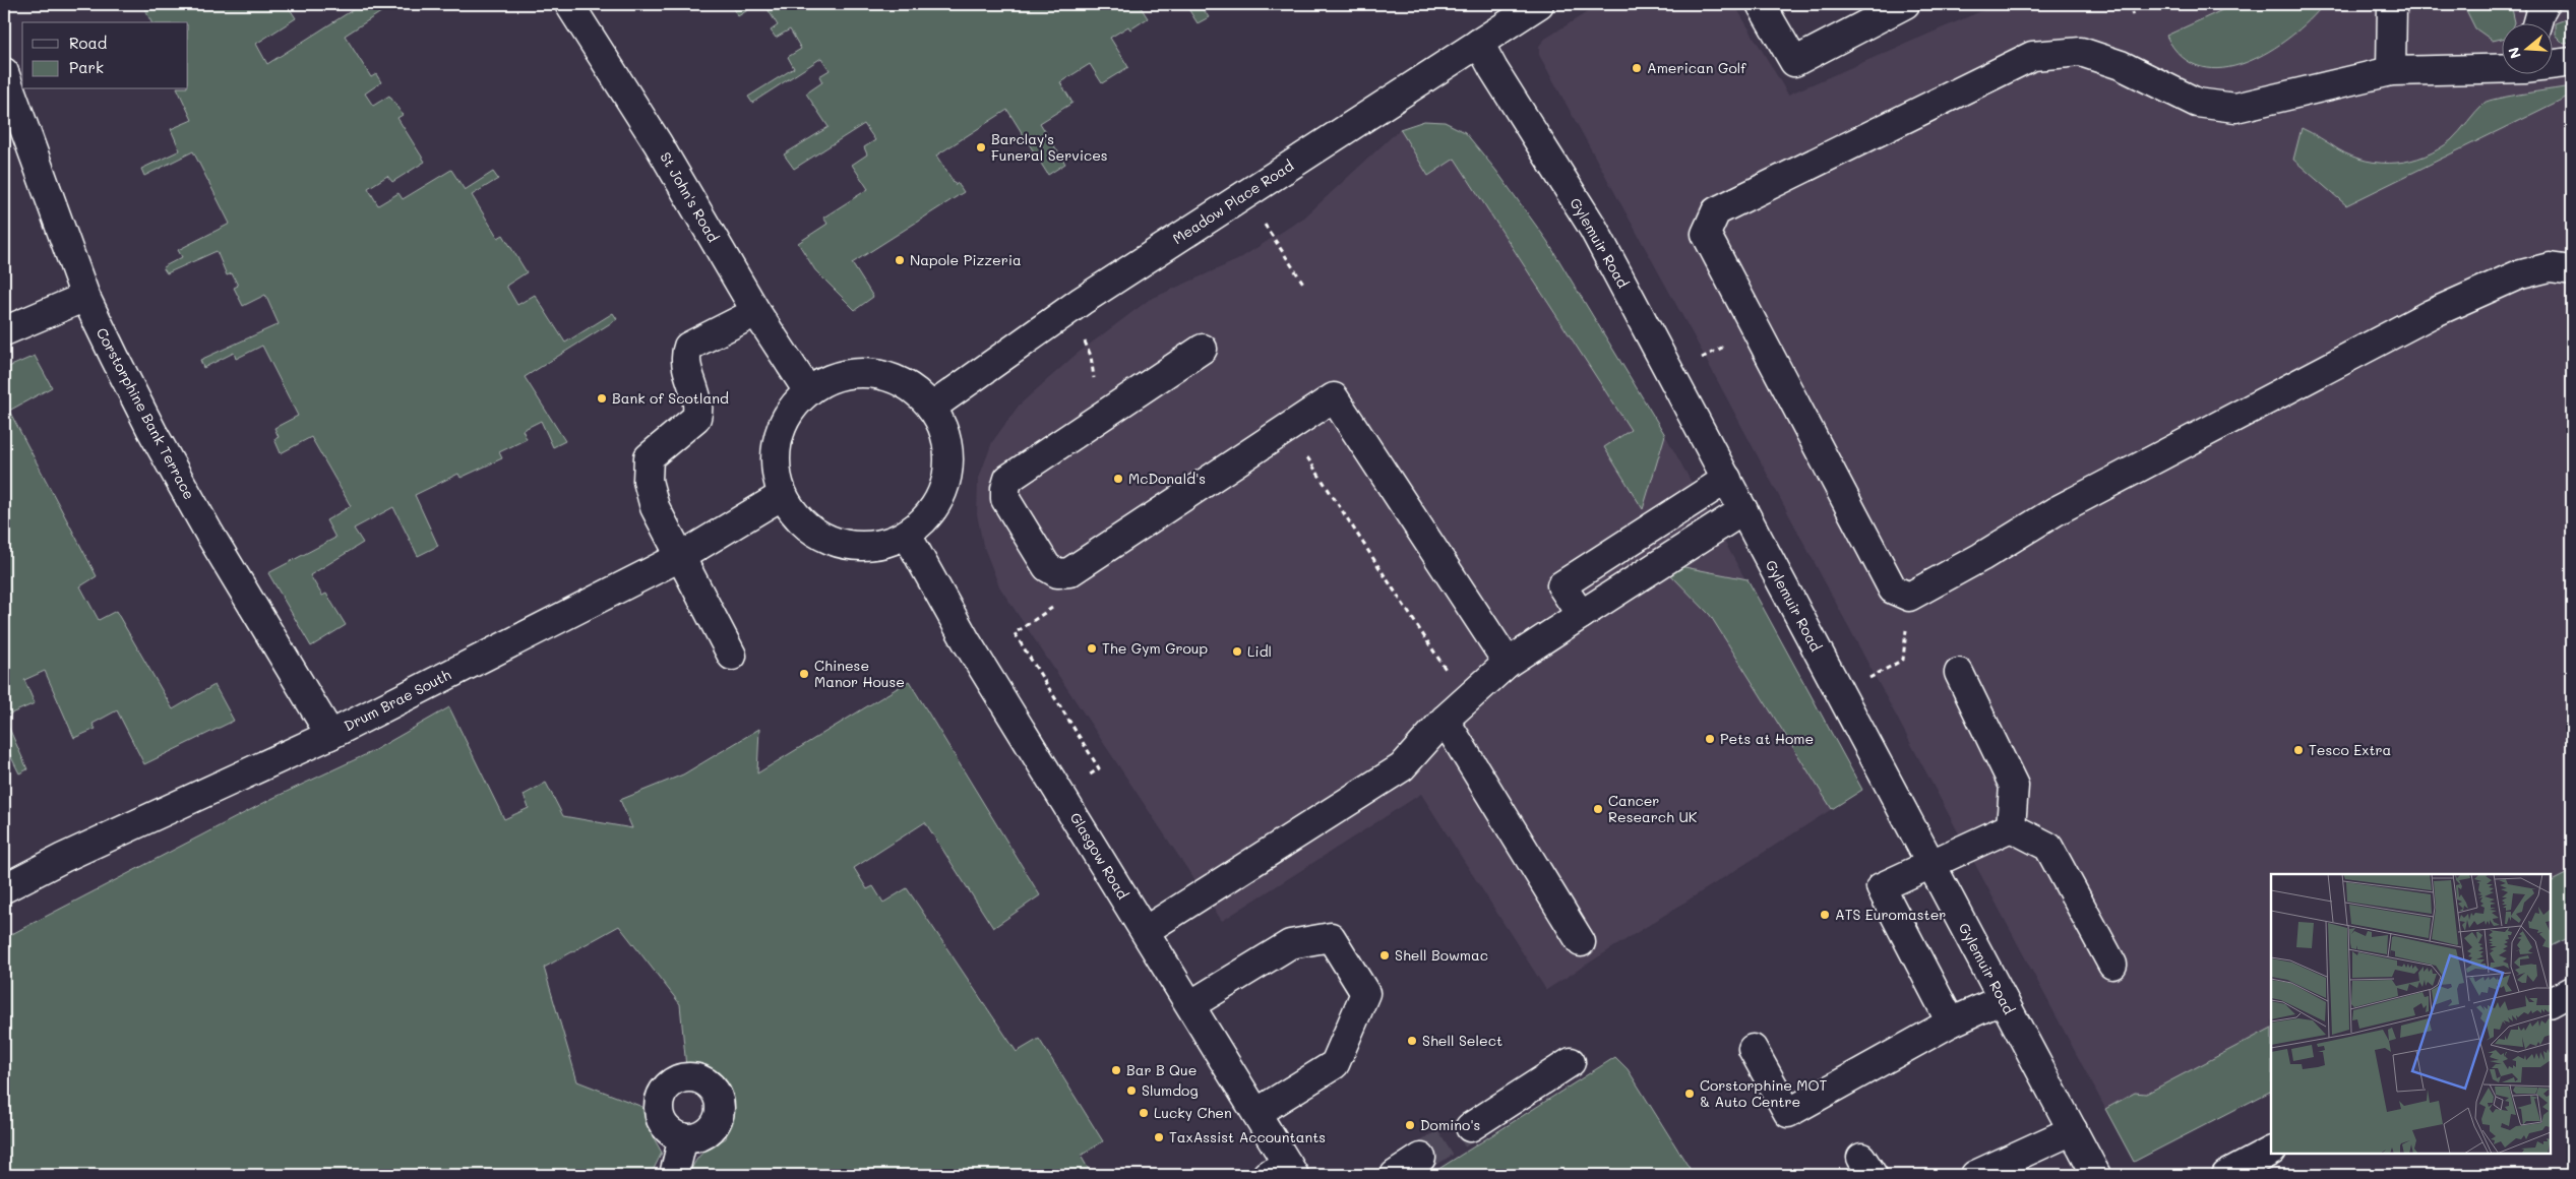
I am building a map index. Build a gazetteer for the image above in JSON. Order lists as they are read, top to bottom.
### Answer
{
  "streets": {
    "main road": [
      "St John's Road",
      "Meadow Place Road",
      "Gylemuir Road",
      "Corstorphine Bank Terrace",
      "Drum Brae South",
      "Glasgow Road"
    ]
  },
  "crossings": [
    ["St John's Road", "Meadow Place Road"],
    ["St John's Road", "Drum Brae South"],
    ["St John's Road", "Glasgow Road"],
    ["Meadow Place Road", "Gylemuir Road"],
    ["Meadow Place Road", "Drum Brae South"],
    ["Meadow Place Road", "Glasgow Road"],
    ["Corstorphine Bank Terrace", "Drum Brae South"],
    ["Drum Brae South", "Glasgow Road"]
  ],
  "places": [
    "American Golf",
    "Barclay's Funeral Services",
    "Napole Pizzeria",
    "Bank of Scotland",
    "McDonald's",
    "The Gym Group",
    "Lidl",
    "Chinese Manor House",
    "Pets at Home",
    "Tesco Extra",
    "Cancer Research UK",
    "ATS Euromaster",
    "Shell Bowmac",
    "Shell Select",
    "Bar B Que",
    "Slumdog",
    "Corstorphine MOT & Auto Centre",
    "Lucky Chen",
    "Domino's",
    "TaxAssist Accountants"
  ],
  "legend": ["Road", "Park"],
  "north": "left"
}
